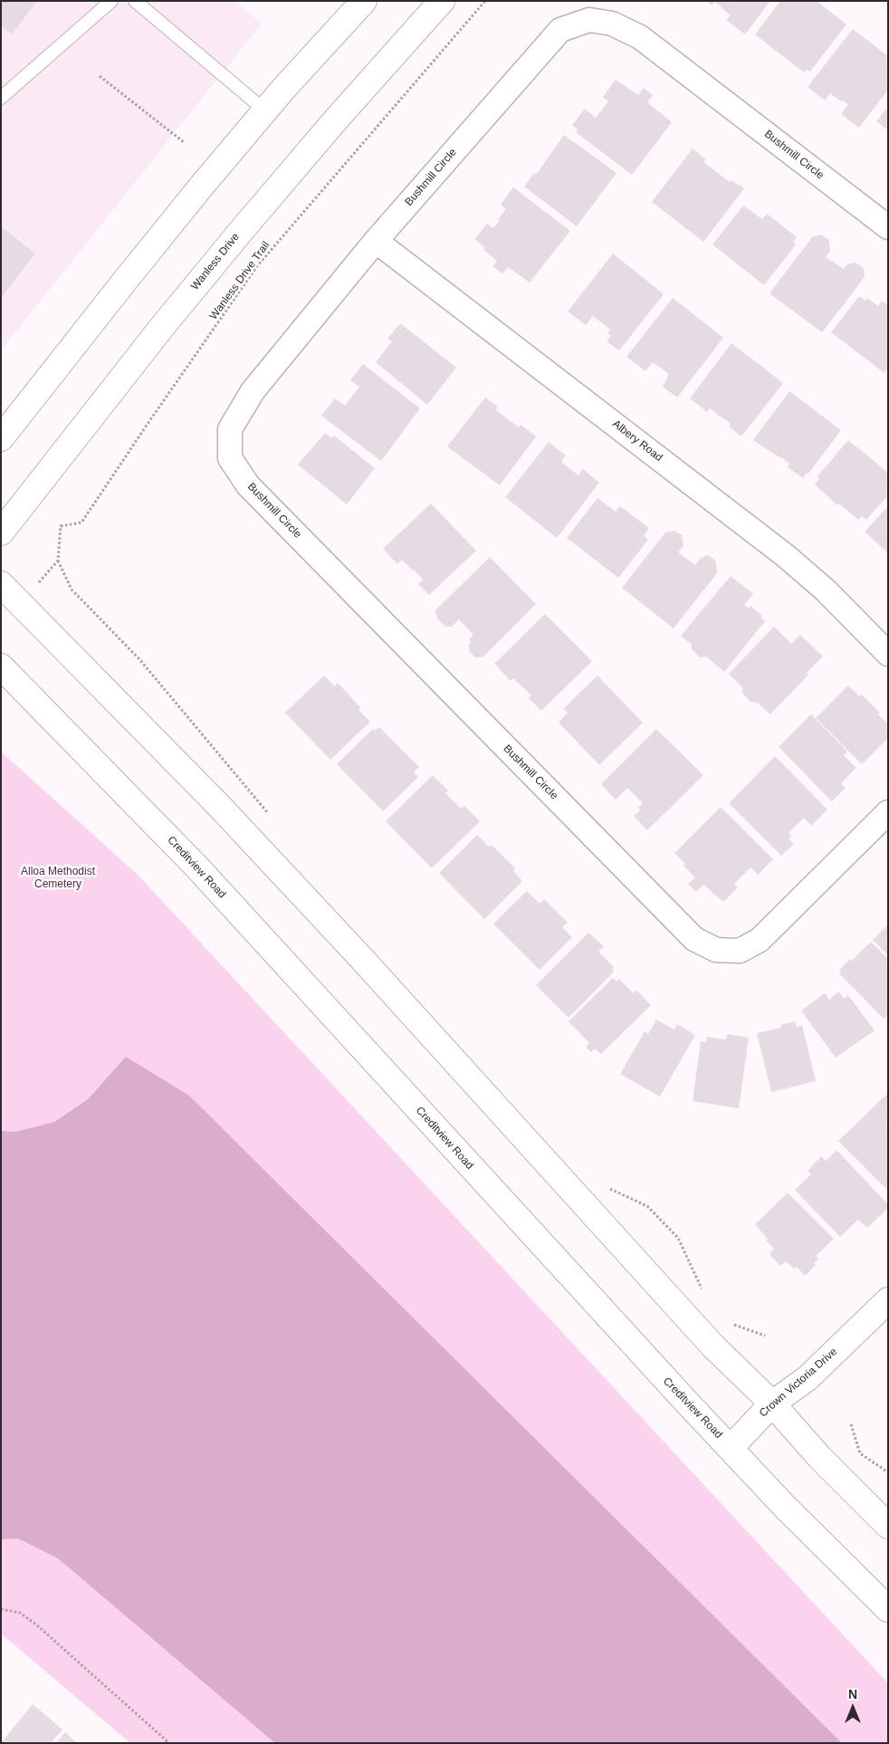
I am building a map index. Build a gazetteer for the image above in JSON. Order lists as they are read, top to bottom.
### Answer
{
  "streets": {
    "main road": ["Wanless Drive", "Creditview Road", "Crown Victoria Drive"],
    "street": ["Bushmill Circle", "Albery Road"],
    "path": ["Wanless Drive Trail"]
  },
  "crossings": [
    ["Bushmill Circle", "Albery Road"],
    ["Creditview Road", "Crown Victoria Drive"]
  ],
  "parks": ["Alloa Methodist Cemetery"],
  "north": "top"
}
